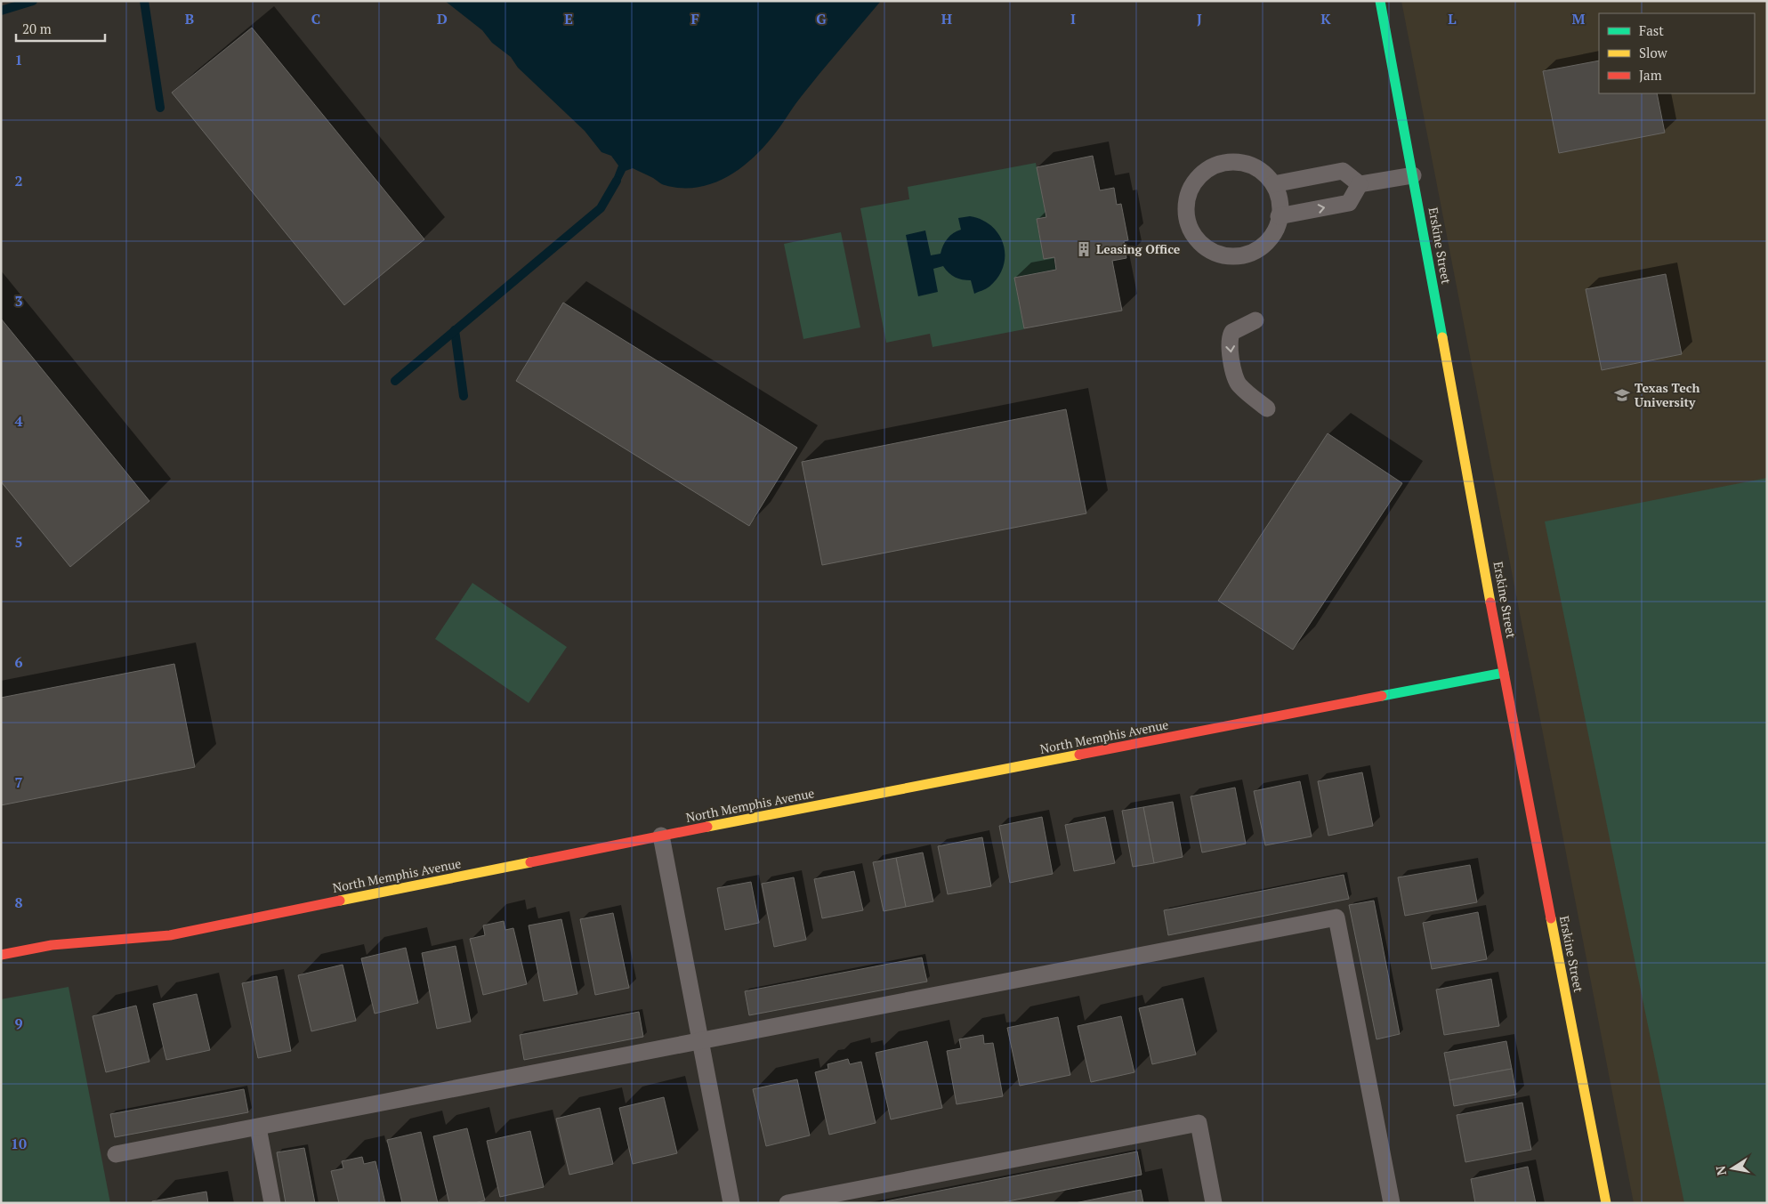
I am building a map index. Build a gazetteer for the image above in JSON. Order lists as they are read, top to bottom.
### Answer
{
  "streets": {
    "street": ["Erskine Street", "North Memphis Avenue"]
  },
  "crossings": [
    ["Erskine Street", "North Memphis Avenue"]
  ],
  "places": {
    "building": ["Leasing Office"],
    "school or university": ["Texas Tech University"]
  },
  "legend": ["Fast", "Slow", "Jam"],
  "scale_bar": "20 m",
  "north": "left",
  "grid": {
    "columns": [
      "B",
      "C",
      "D",
      "E",
      "F",
      "G",
      "H",
      "I",
      "J",
      "K",
      "L",
      "M"
    ],
    "rows": [
      "1",
      "2",
      "3",
      "4",
      "5",
      "6",
      "7",
      "8",
      "9",
      "10"
    ]
  }
}
